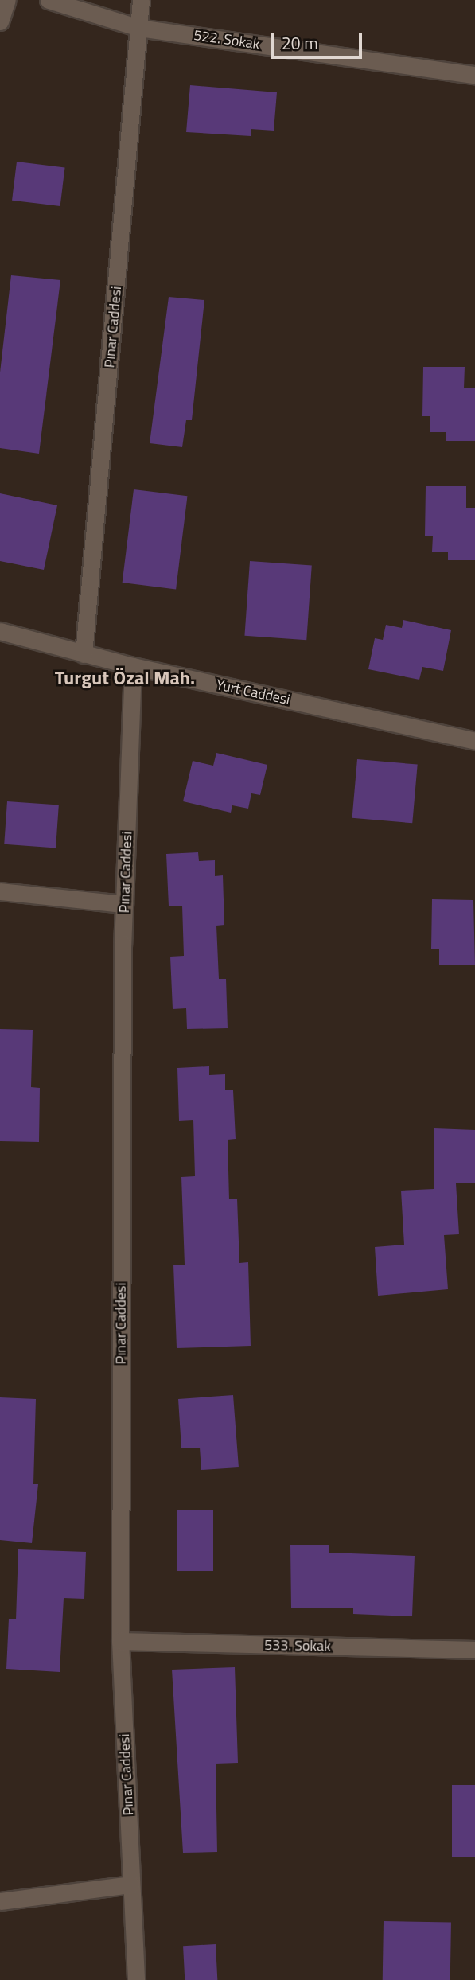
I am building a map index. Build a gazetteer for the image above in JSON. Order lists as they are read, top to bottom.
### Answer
{
  "streets": {
    "street": [
      "522. Sokak",
      "Pınar Caddesi",
      "Yurt Caddesi",
      "533. Sokak"
    ]
  },
  "crossings": [
    ["522. Sokak", "Pınar Caddesi"],
    ["Pınar Caddesi", "Yurt Caddesi"],
    ["Pınar Caddesi", "533. Sokak"]
  ],
  "districts": ["Turgut Özal Mah."],
  "scale_bar": "20 m"
}
